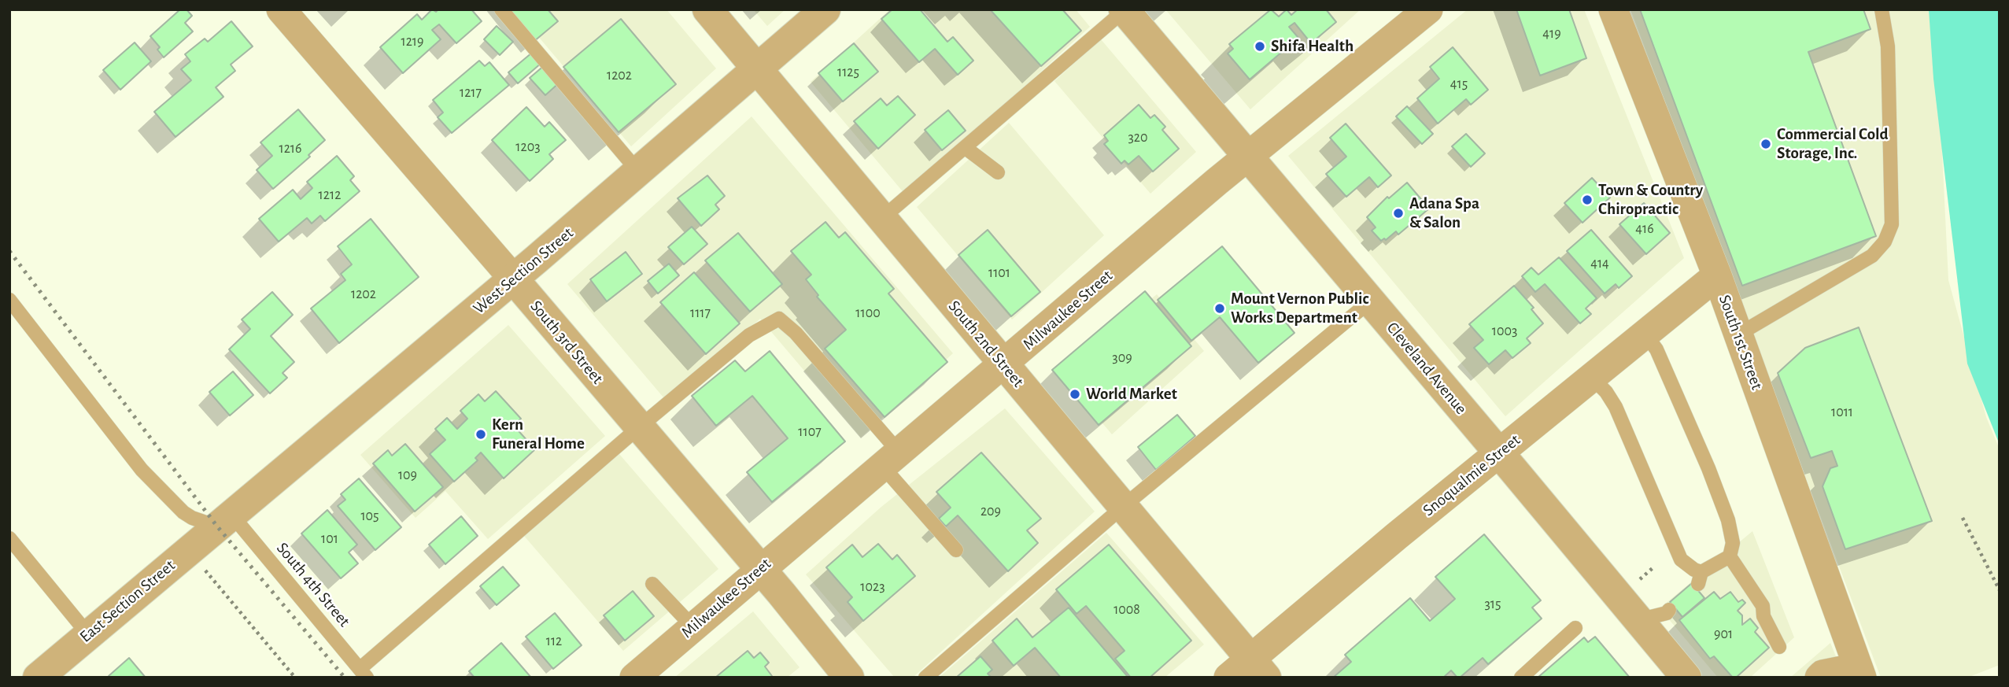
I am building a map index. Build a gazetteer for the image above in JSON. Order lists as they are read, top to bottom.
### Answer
{
  "streets": {
    "street": [
      "West Section Street",
      "Milwaukee Street",
      "South 3rd Street",
      "South 1st Street",
      "South 2nd Street",
      "Cleveland Avenue",
      "Snoqualmie Street",
      "East Section Street"
    ],
    "lane": ["South 4th Street"]
  },
  "crossings": [
    ["West Section Street", "South 3rd Street"],
    ["West Section Street", "South 2nd Street"],
    ["West Section Street", "South 4th Street"],
    ["West Section Street", "East Section Street"],
    ["Milwaukee Street", "South 3rd Street"],
    ["Milwaukee Street", "South 2nd Street"],
    ["Milwaukee Street", "Cleveland Avenue"],
    ["South 1st Street", "Snoqualmie Street"],
    ["South 2nd Street", "Snoqualmie Street"],
    ["Cleveland Avenue", "Snoqualmie Street"],
    ["South 4th Street", "East Section Street"]
  ],
  "places": [
    "Shifa Health",
    "Commercial Cold Storage, Inc.",
    "Town & Country Chiropractic",
    "Adana Spa & Salon",
    "Mount Vernon Public Works Department",
    "World Market",
    "Kern Funeral Home"
  ],
  "house_numbers": [
    "419",
    "1219",
    "1125",
    "1202",
    "415",
    "1217",
    "320",
    "1203",
    "1216",
    "1212",
    "416",
    "414",
    "1101",
    "1202",
    "1117",
    "1100",
    "1003",
    "309",
    "1011",
    "1107",
    "109",
    "209",
    "105",
    "101",
    "1023",
    "315",
    "1008",
    "901",
    "112"
  ]
}
